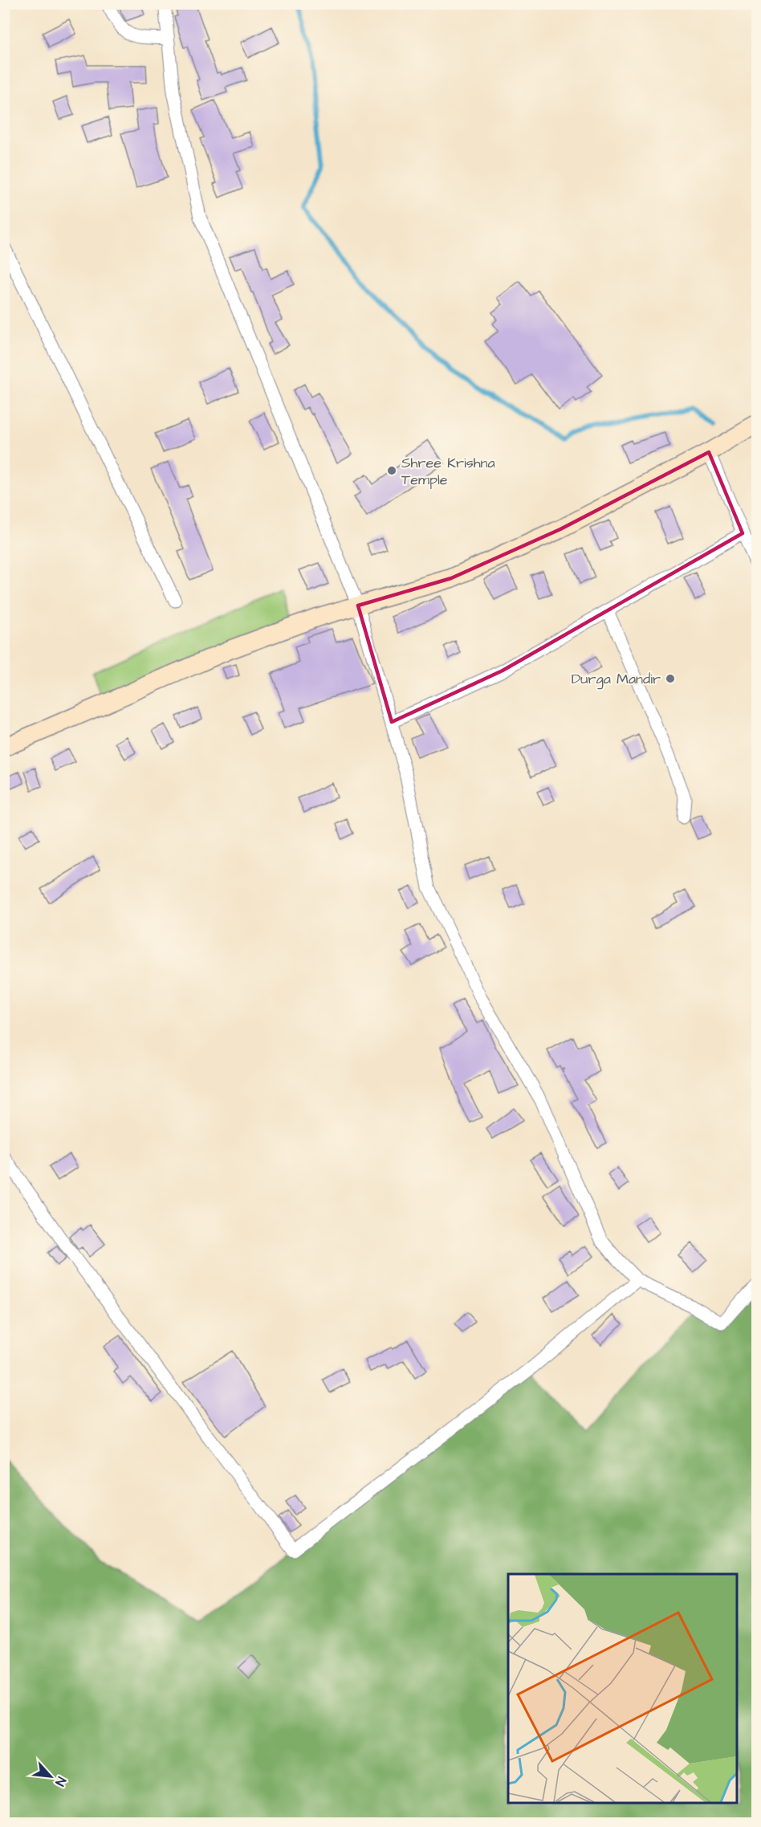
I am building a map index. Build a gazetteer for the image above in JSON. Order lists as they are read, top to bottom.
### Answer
{
  "places": ["Shree Krishna Temple", "Durga Mandir"],
  "north": "bottom right"
}
